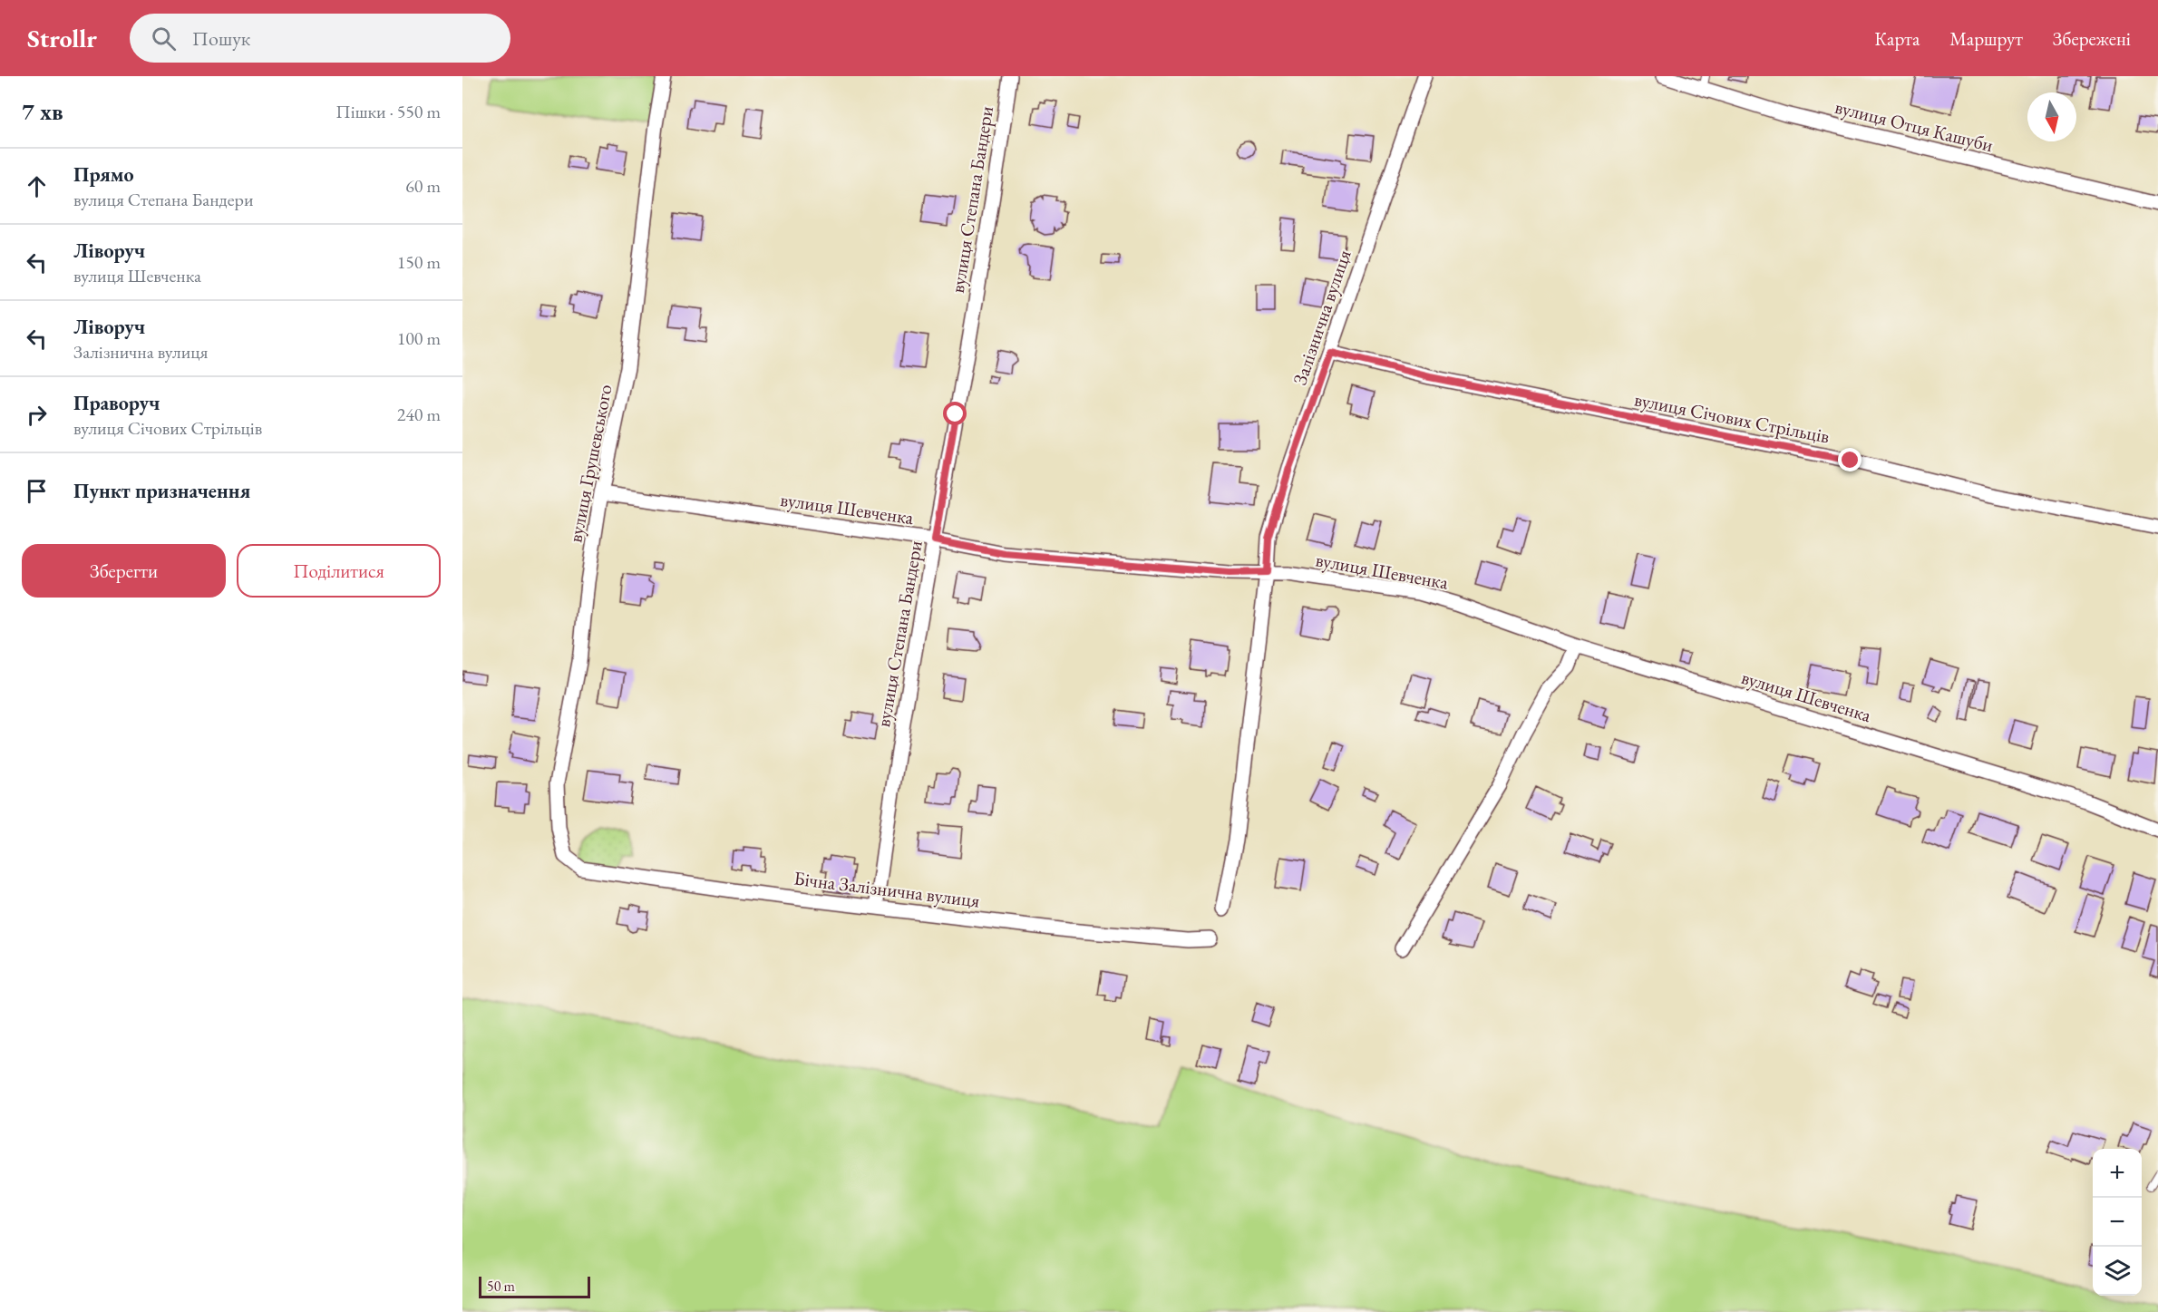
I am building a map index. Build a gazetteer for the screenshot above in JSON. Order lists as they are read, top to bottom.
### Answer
{
  "streets": {
    "street": [
      "вулиця Отця Кашуби",
      "вулиця Степана Бандери",
      "Залізнична вулиця",
      "вулиця Січових Стрільців",
      "вулиця Грушевського",
      "вулиця Шевченка",
      "Бічна Залізнична вулиця"
    ]
  },
  "crossings": [
    ["вулиця Степана Бандери", "вулиця Шевченка"],
    ["вулиця Степана Бандери", "Бічна Залізнична вулиця"],
    ["Залізнична вулиця", "вулиця Січових Стрільців"],
    ["Залізнична вулиця", "вулиця Шевченка"],
    ["вулиця Грушевського", "вулиця Шевченка"],
    ["вулиця Грушевського", "Бічна Залізнична вулиця"]
  ],
  "scale_bar": "50 m",
  "north": "bottom",
  "page": {
    "header": "Strollr",
    "search": "Пошук",
    "nav": ["Карта", "Маршрут", "Збережені"],
    "heading": ["7 хв", "Пішки · 550 m"],
    "list": [
      ["Прямо", "вулиця Степана Бандери", "60 m"],
      ["Ліворуч", "вулиця Шевченка", "150 m"],
      ["Ліворуч", "Залізнична вулиця", "100 m"],
      ["Праворуч", "вулиця Січових Стрільців", "240 m"],
      "Пункт призначення"
    ],
    "buttons": ["Зберегти", "Поділитися"],
    "map_buttons": ["+", "−"],
    "scale": "50 m"
  }
}
